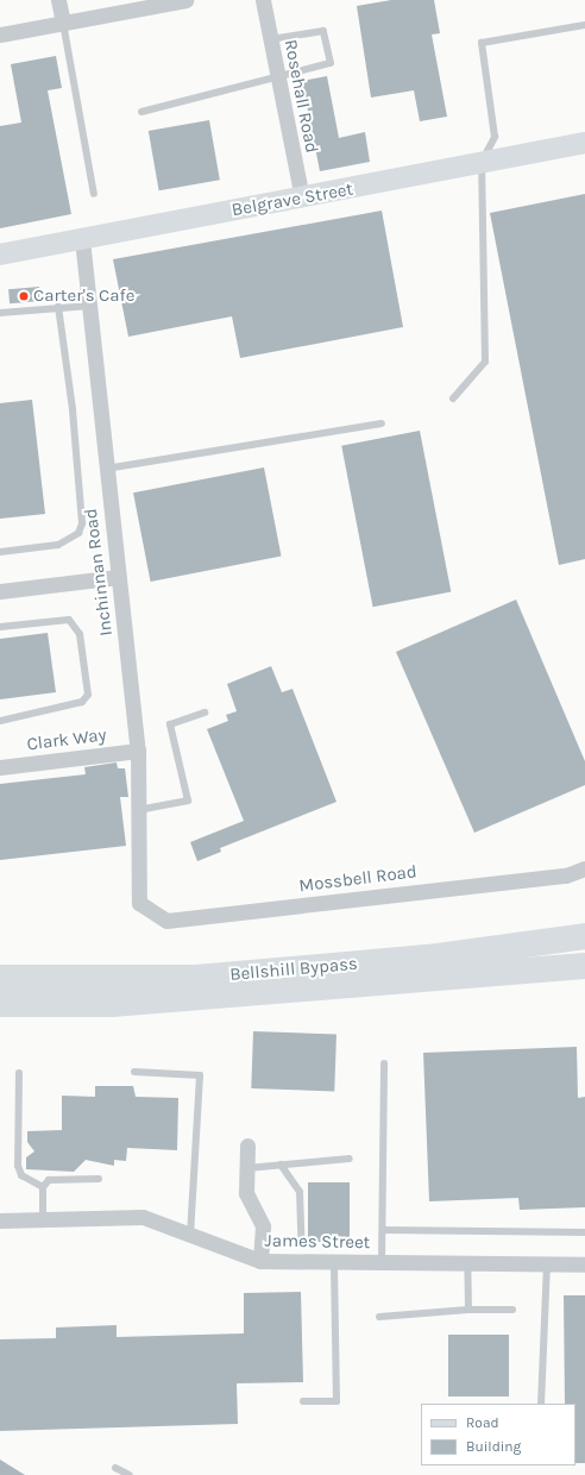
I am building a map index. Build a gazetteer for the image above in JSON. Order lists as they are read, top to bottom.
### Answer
{
  "streets": {
    "highway": ["Bellshill Bypass"],
    "street": [
      "Rosehall Road",
      "Belgrave Street",
      "Inchinnan Road",
      "Clark Way",
      "Mossbell Road",
      "James Street"
    ]
  },
  "crossings": [
    ["Rosehall Road", "Belgrave Street"],
    ["Belgrave Street", "Inchinnan Road"],
    ["Inchinnan Road", "Clark Way"],
    ["Inchinnan Road", "Mossbell Road"]
  ],
  "places": ["Carter's Cafe"],
  "legend": ["Road", "Building"]
}
